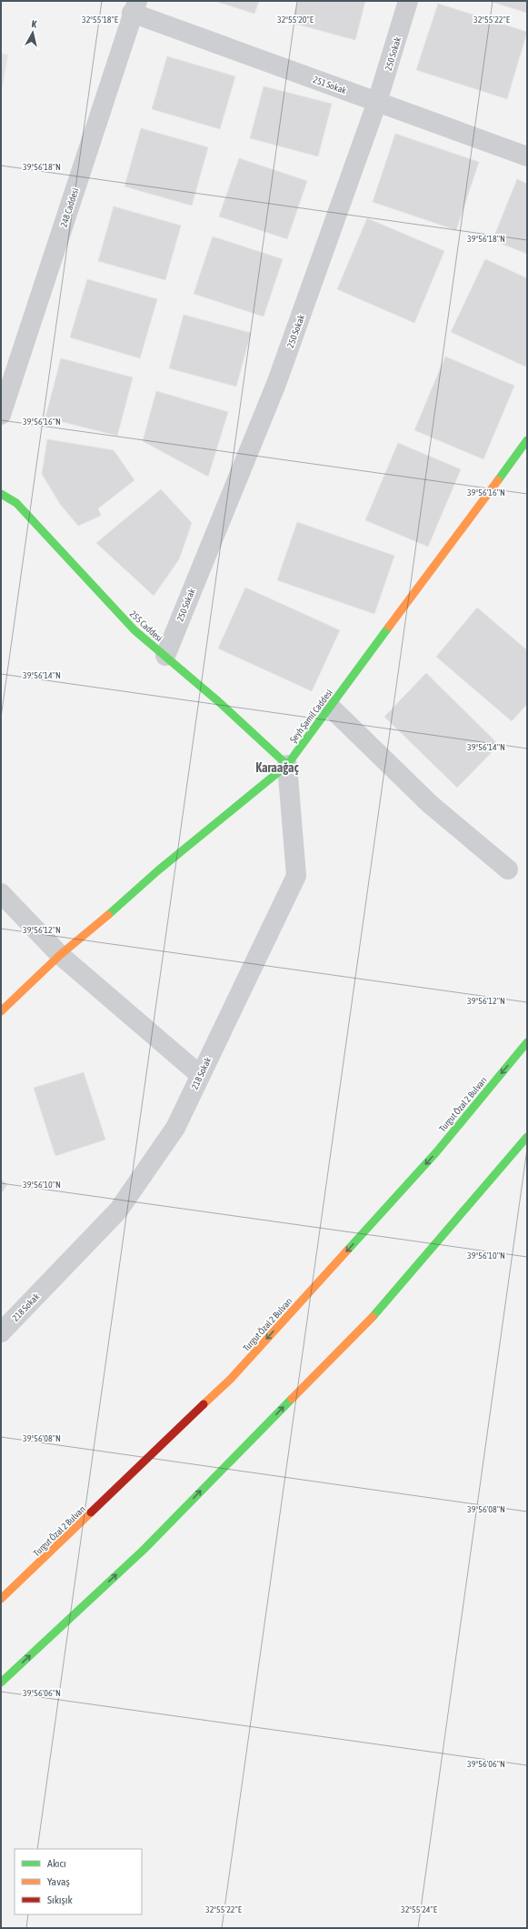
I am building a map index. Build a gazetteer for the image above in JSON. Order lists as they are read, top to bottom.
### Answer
{
  "streets": {
    "main road": ["255 Caddesi", "Şeyh Şamil Caddesi", "Turgut Özal 2 Bulvarı"],
    "street": [
      "250 Sokak",
      "251 Sokak",
      "248 Caddesi",
      "218 Sokak"
    ]
  },
  "crossings": [
    ["250 Sokak", "251 Sokak"],
    ["250 Sokak", "255 Caddesi"],
    ["251 Sokak", "248 Caddesi"],
    ["255 Caddesi", "Şeyh Şamil Caddesi"],
    ["255 Caddesi", "218 Sokak"],
    ["Şeyh Şamil Caddesi", "218 Sokak"]
  ],
  "districts": ["Karaağaç"],
  "legend": ["Akıcı", "Yavaş", "Sıkışık"],
  "north": "top",
  "coordinates": [
    "32°55'18\"E",
    "32°55'20\"E",
    "32°55'22\"E",
    "39°56'18\"N",
    "39°56'16\"N",
    "39°56'14\"N",
    "39°56'12\"N",
    "39°56'10\"N",
    "39°56'08\"N",
    "39°56'06\"N",
    "32°55'24\"E"
  ]
}
